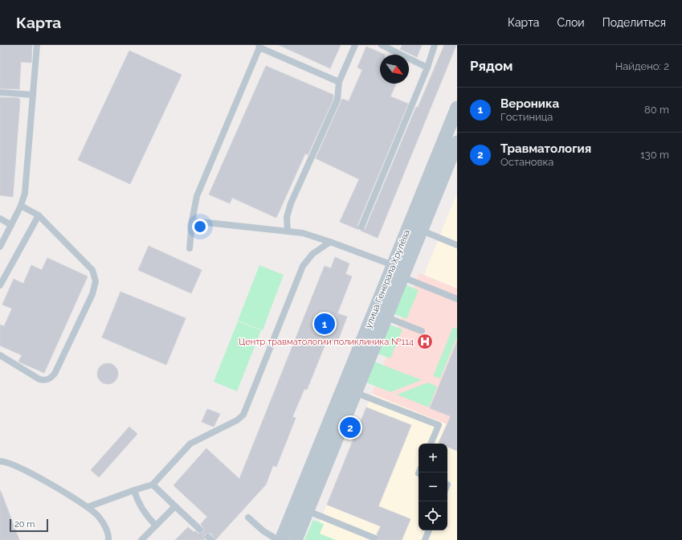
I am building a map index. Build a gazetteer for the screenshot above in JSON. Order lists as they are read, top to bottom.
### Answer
{
  "streets": {
    "street": ["улица Генерала Хрулёва"]
  },
  "places": {
    "hospital": ["Центр травматологии поликлиника №114"]
  },
  "scale_bar": "20 m",
  "north": "bottom right",
  "page": {
    "header": "Карта",
    "nav": ["Карта", "Слои", "Поделиться"],
    "heading": ["Рядом", "Найдено: 2"],
    "list": [
      {
        "mark": "1",
        "name": "Вероника",
        "note": "Гостиница",
        "value": "80 m"
      },
      {
        "mark": "2",
        "name": "Травматология",
        "note": "Остановка",
        "value": "130 m"
      }
    ],
    "pins": ["1", "2"],
    "map_buttons": ["+", "−"],
    "scale": "20 m"
  }
}
